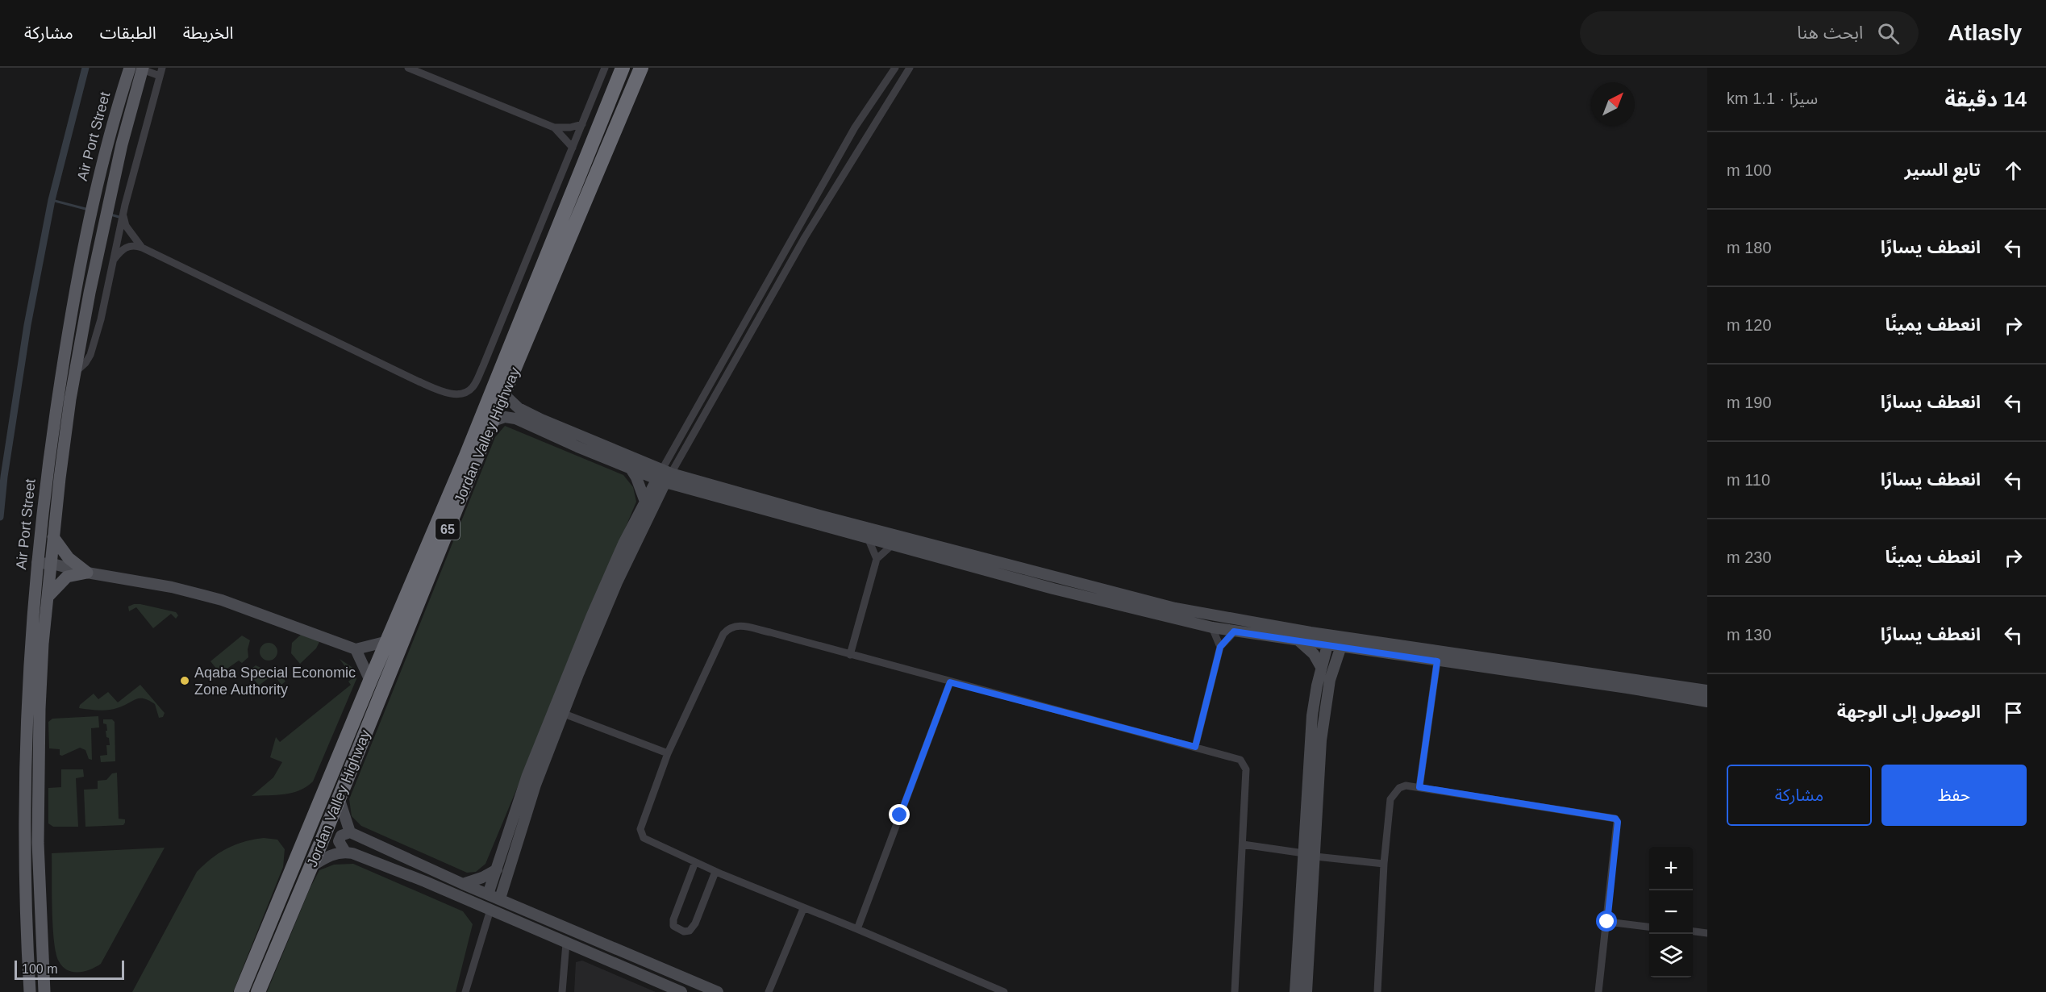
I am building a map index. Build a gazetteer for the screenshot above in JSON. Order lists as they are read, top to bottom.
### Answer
{
  "streets": {
    "highway": ["Jordan Valley Highway", "65"],
    "main road": ["Air Port Street"]
  },
  "places": ["Aqaba Special Economic Zone Authority"],
  "scale_bar": "100 m",
  "north": "top right",
  "page": {
    "header": "Atlasly",
    "search": "ابحث هنا",
    "nav": ["الخريطة", "الطبقات", "مشاركة"],
    "heading": ["14 دقيقة", "سيرًا · 1.1 km"],
    "list": [
      ["تابع السير", "100 m"],
      ["انعطف يسارًا", "180 m"],
      ["انعطف يمينًا", "120 m"],
      ["انعطف يسارًا", "190 m"],
      ["انعطف يسارًا", "110 m"],
      ["انعطف يمينًا", "230 m"],
      ["انعطف يسارًا", "130 m"],
      "الوصول إلى الوجهة"
    ],
    "buttons": ["حفظ", "مشاركة"],
    "map_buttons": ["+", "−"],
    "scale": "100 m"
  }
}
